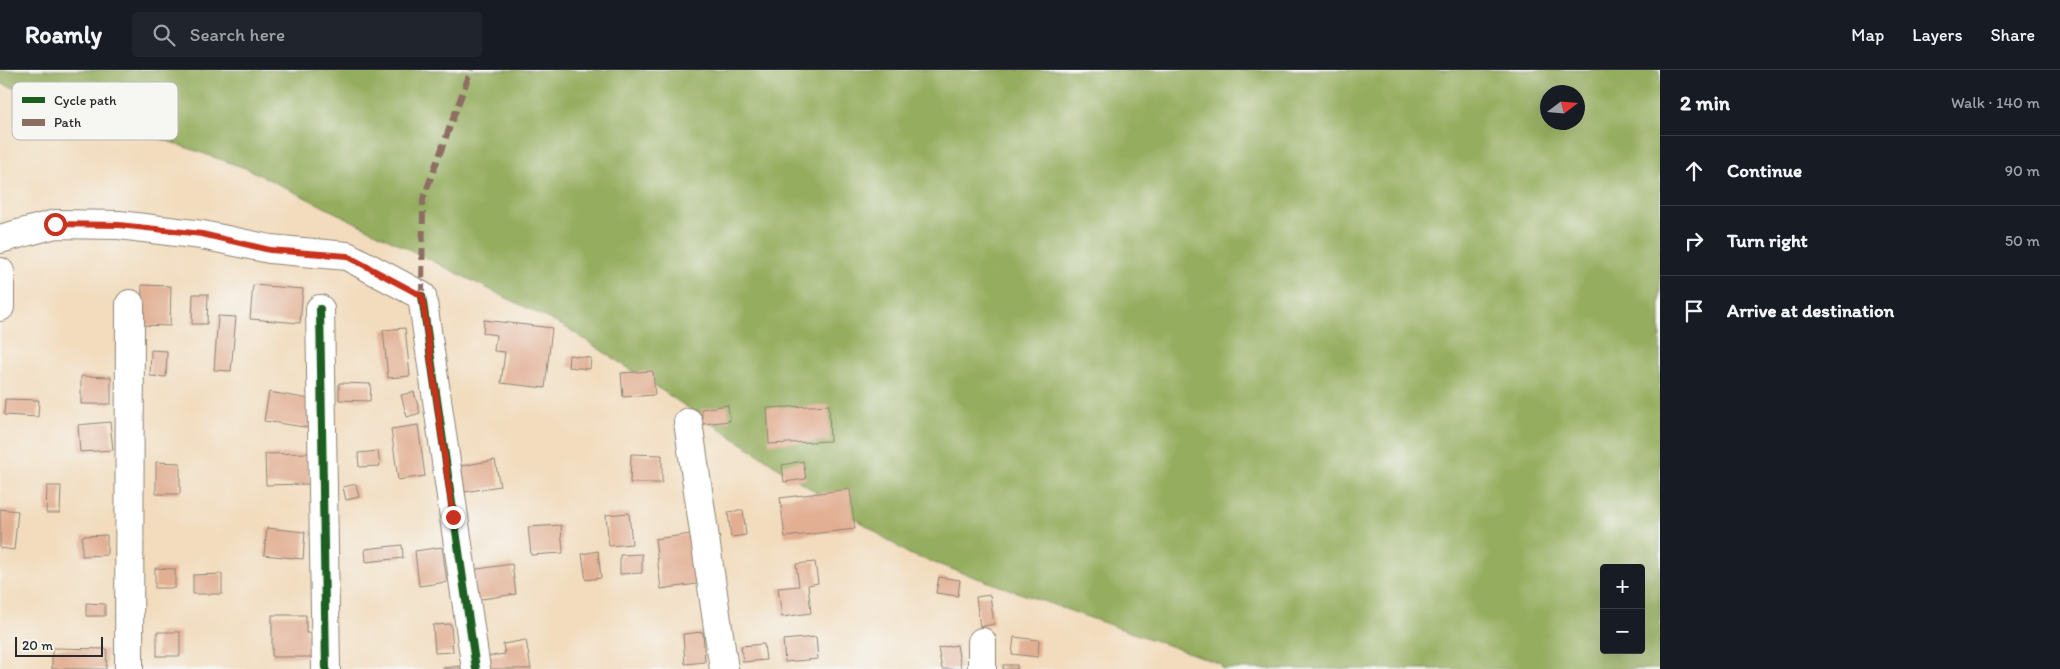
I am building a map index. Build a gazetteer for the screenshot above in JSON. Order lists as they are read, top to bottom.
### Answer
{
  "legend": ["Cycle path", "Path"],
  "scale_bar": "20 m",
  "north": "right",
  "page": {
    "header": "Roamly",
    "search": "Search here",
    "nav": ["Map", "Layers", "Share"],
    "heading": ["2 min", "Walk · 140 m"],
    "list": [
      ["Continue", "90 m"],
      ["Turn right", "50 m"],
      "Arrive at destination"
    ],
    "map_buttons": ["+", "−"],
    "scale": "20 m"
  }
}
